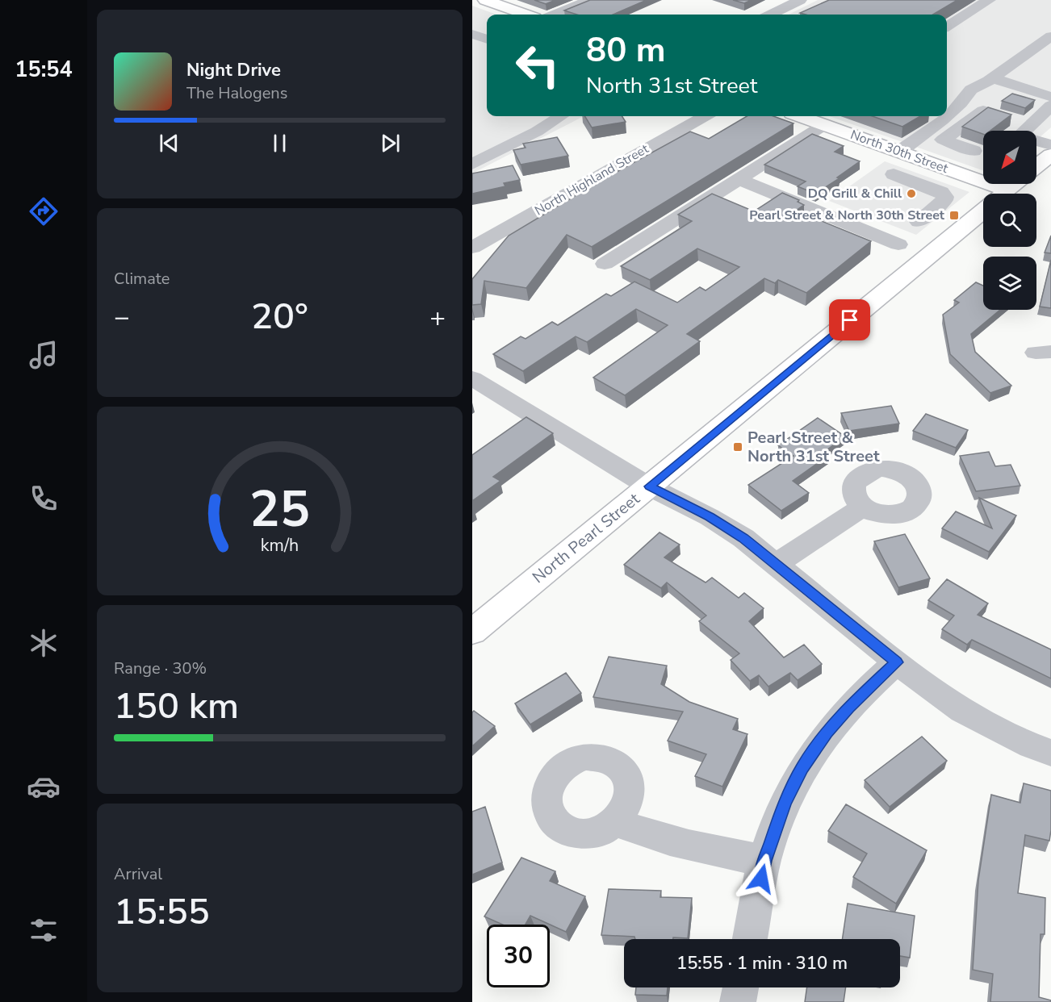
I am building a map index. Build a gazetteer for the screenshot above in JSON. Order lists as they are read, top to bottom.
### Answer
{
  "streets": {
    "main road": ["North 30th Street", "North Pearl Street"],
    "street": ["North Highland Street"]
  },
  "places": {
    "other": ["DQ Grill & Chill"],
    "transit": ["Pearl Street & North 30th Street", "Pearl Street & North 31st Street"]
  },
  "north": "bottom left",
  "page": {
    "tabs": "15:54",
    "turn": ["80 m", "North 31st Street"],
    "song": ["Night Drive", "The Halogens"],
    "tile": [
      "Climate",
      ["Range · 30%", "150 km"],
      ["Arrival", "15:55"]
    ],
    "heat": ["−", "20°", "+"],
    "limit": "30",
    "trip": "15:55 · 1 min · 310 m",
    "gauge": ["25", "km/h"]
  }
}
